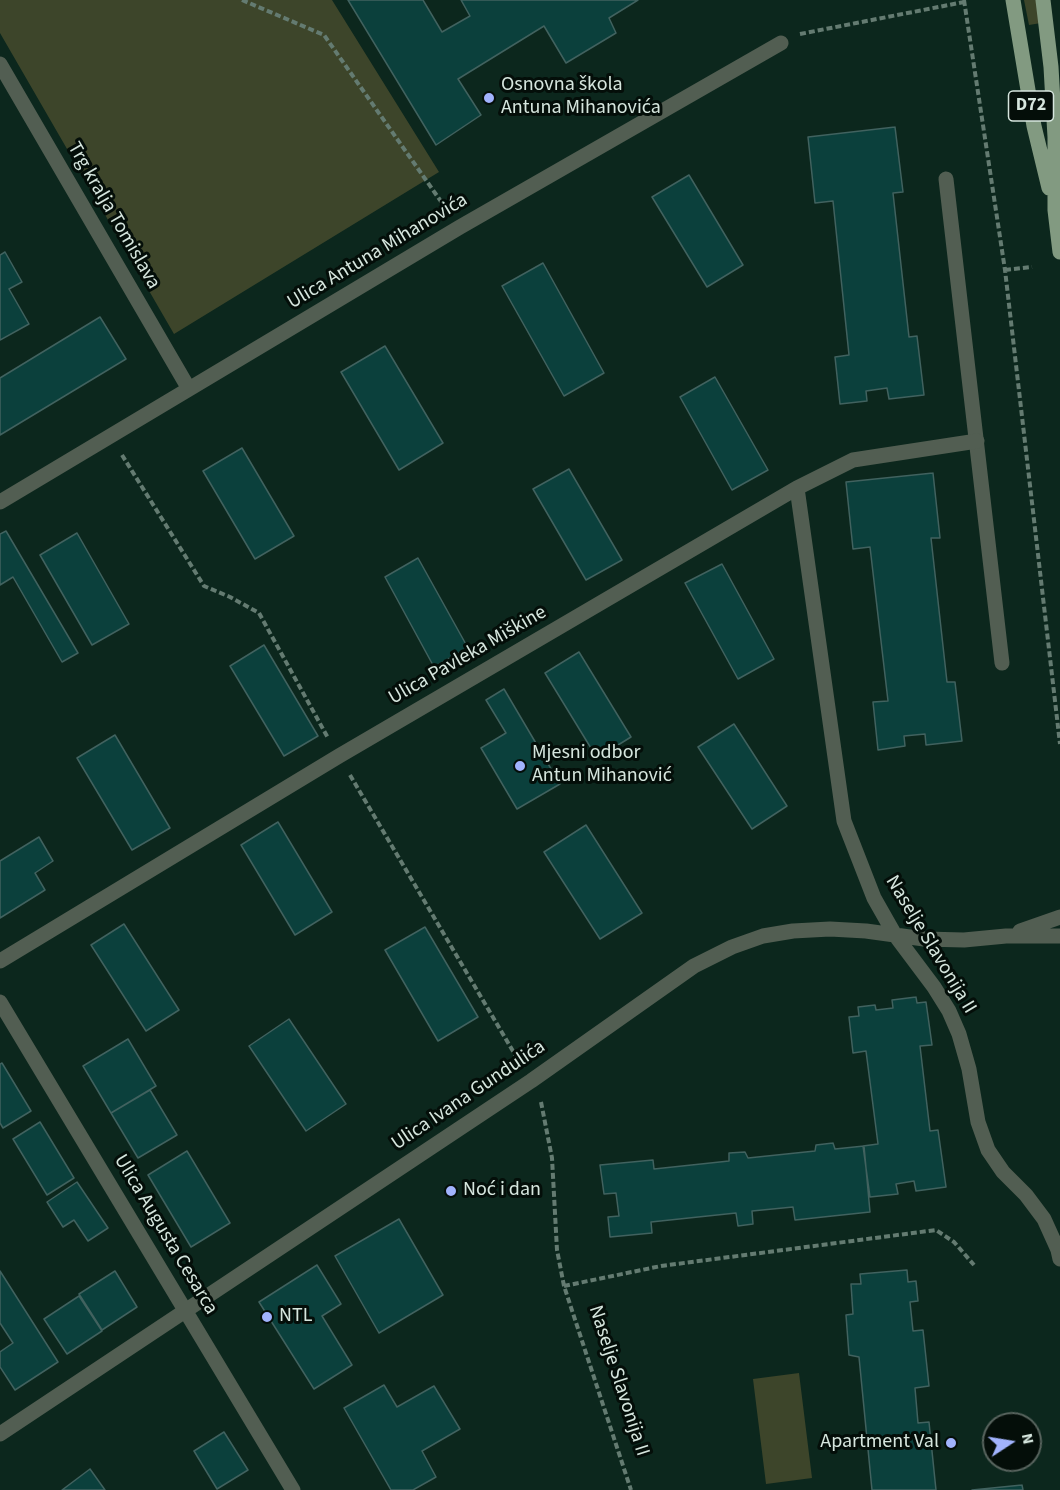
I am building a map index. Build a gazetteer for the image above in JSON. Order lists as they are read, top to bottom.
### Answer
{
  "streets": {
    "main road": ["D72"],
    "street": [
      "Trg kralja Tomislava",
      "Ulica Antuna Mihanovića",
      "Ulica Pavleka Miškine",
      "Naselje Slavonija II",
      "Ulica Ivana Gundulića",
      "Ulica Augusta Cesarca"
    ]
  },
  "crossings": [
    ["Trg kralja Tomislava", "Ulica Antuna Mihanovića"],
    ["Ulica Pavleka Miškine", "Naselje Slavonija II"],
    ["Naselje Slavonija II", "Ulica Ivana Gundulića"],
    ["Ulica Ivana Gundulića", "Ulica Augusta Cesarca"]
  ],
  "places": [
    "Osnovna škola Antuna Mihanovića",
    "Mjesni odbor Antun Mihanović",
    "Noć i dan",
    "NTL",
    "Apartment Val"
  ],
  "north": "right"
}
